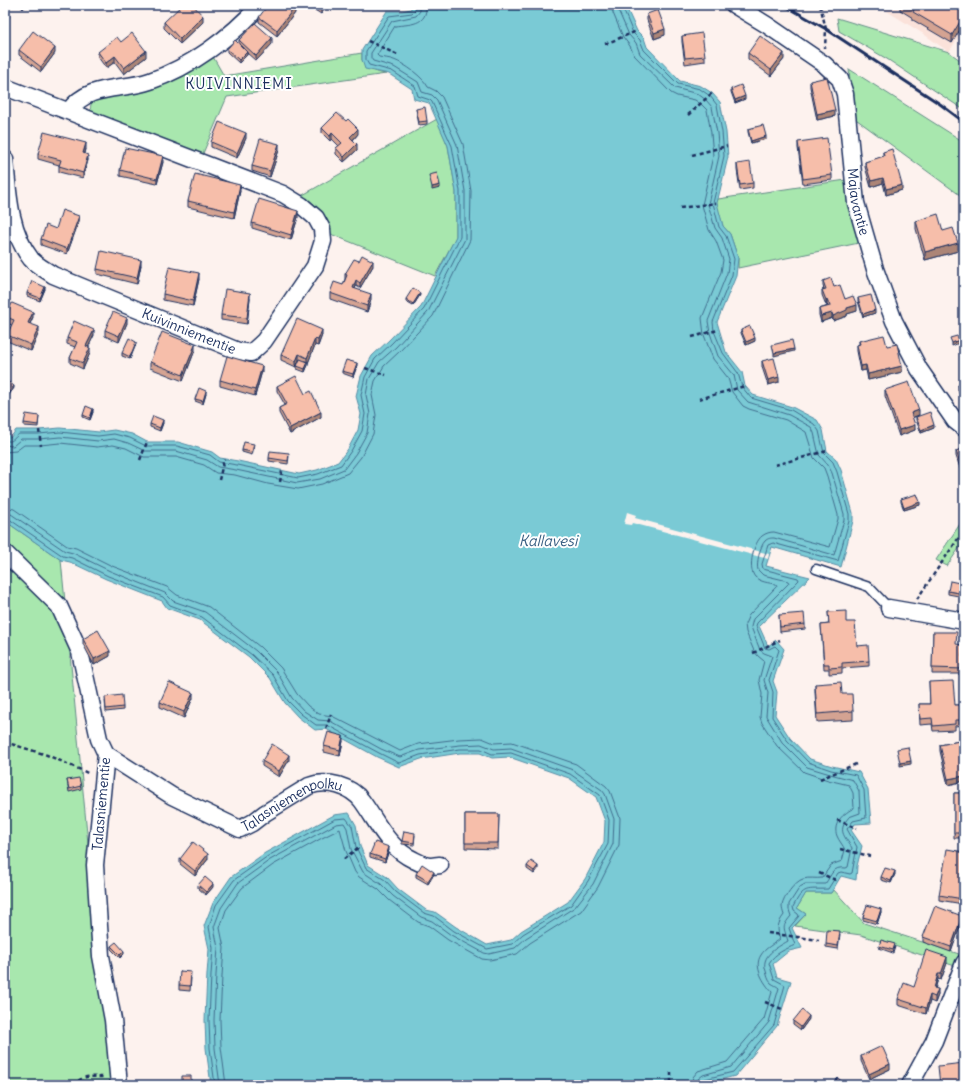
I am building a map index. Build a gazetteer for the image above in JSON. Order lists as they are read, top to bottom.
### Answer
{
  "streets": {
    "street": [
      "Majavantie",
      "Kuivinniementie",
      "Talasniementie",
      "Talasniemenpolku"
    ]
  },
  "crossings": [
    ["Talasniementie", "Talasniemenpolku"]
  ],
  "districts": ["KUIVINNIEMI"],
  "water": ["Kallavesi"]
}
